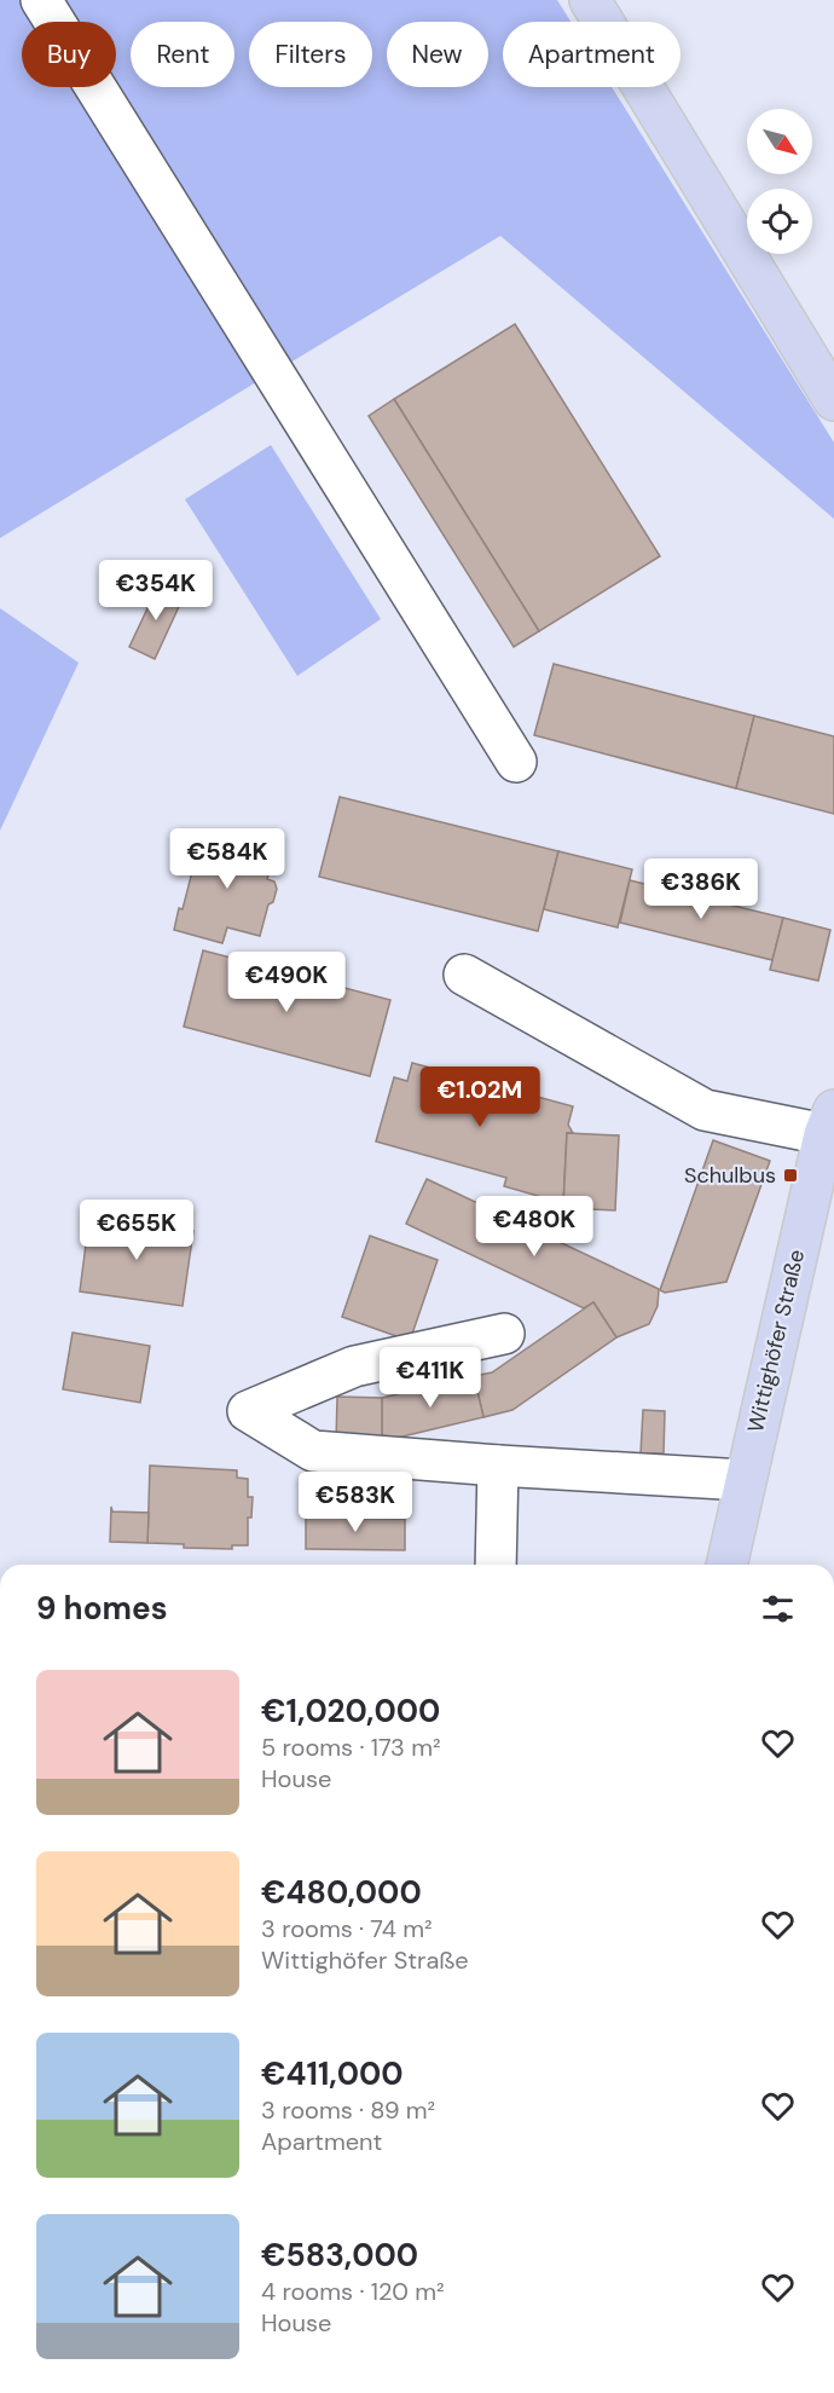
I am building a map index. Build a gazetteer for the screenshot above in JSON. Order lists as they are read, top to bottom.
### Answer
{
  "streets": {
    "main road": ["Wittighöfer Straße"]
  },
  "places": {
    "transit": ["Schulbus"]
  },
  "north": "bottom right",
  "page": {
    "chip": [
      "Buy",
      "Rent",
      "Filters",
      "New",
      "Apartment"
    ],
    "price": [
      "€354K",
      "€584K",
      "€386K",
      "€490K",
      "€1.02M",
      "€480K",
      "€655K",
      "€411K",
      "€583K"
    ],
    "heading": "9 homes",
    "list": [
      {
        "name": "€1,020,000",
        "note": "5 rooms · 173 m² · House"
      },
      {
        "name": "€480,000",
        "note": "3 rooms · 74 m² · Wittighöfer Straße"
      },
      {
        "name": "€411,000",
        "note": "3 rooms · 89 m² · Apartment"
      },
      {
        "name": "€583,000",
        "note": "4 rooms · 120 m² · House"
      }
    ]
  }
}
